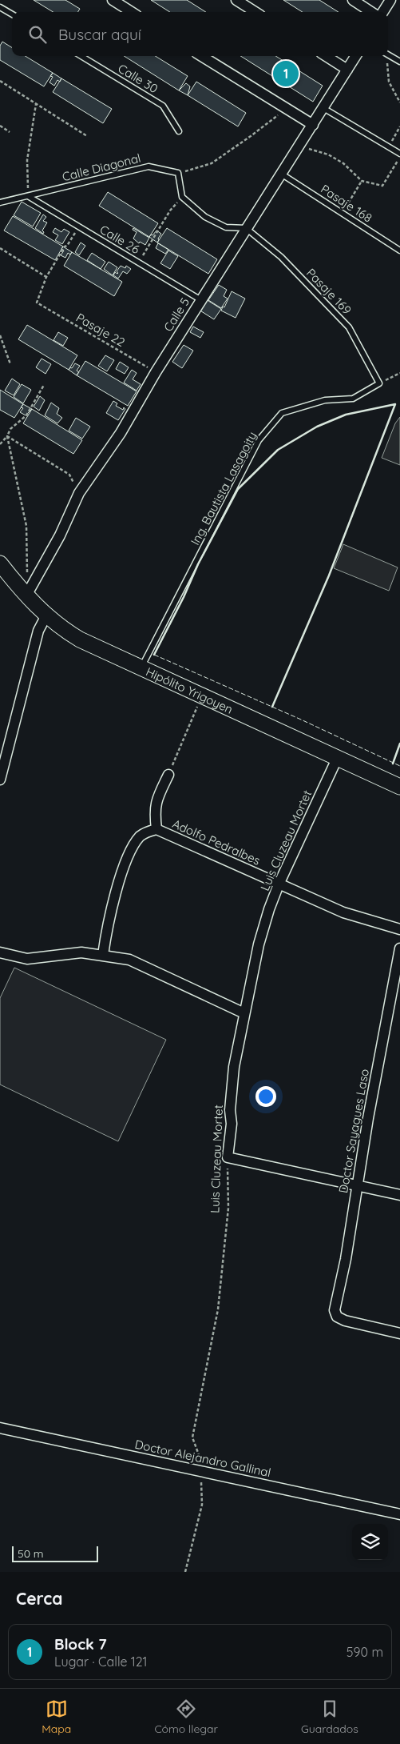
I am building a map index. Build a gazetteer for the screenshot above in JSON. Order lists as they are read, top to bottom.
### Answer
{
  "streets": {
    "street": [
      "Calle 5",
      "Hipólito Yrigoyen",
      "Luis Cluzeau Mortet",
      "Adolfo Pedralbes",
      "Doctor Sayagues Laso",
      "Doctor Alejandro Gallinal"
    ],
    "lane": [
      "Calle 30",
      "Calle Diagonal",
      "Pasaje 168",
      "Calle 26",
      "Pasaje 169",
      "Ing. Bautista Lasagoity"
    ],
    "path": ["Pasaje 22"]
  },
  "crossings": [
    ["Calle Diagonal", "Calle 26"],
    ["Pasaje 168", "Calle 5"],
    ["Calle 26", "Calle 5"],
    ["Pasaje 169", "Calle 5"],
    ["Pasaje 169", "Ing. Bautista Lasagoity"],
    ["Calle 5", "Pasaje 22"],
    ["Calle 5", "Hipólito Yrigoyen"],
    ["Ing. Bautista Lasagoity", "Hipólito Yrigoyen"],
    ["Hipólito Yrigoyen", "Luis Cluzeau Mortet"],
    ["Luis Cluzeau Mortet", "Adolfo Pedralbes"],
    ["Luis Cluzeau Mortet", "Doctor Alejandro Gallinal"]
  ],
  "scale_bar": "50 m",
  "page": {
    "search": "Buscar aquí",
    "pins": "1",
    "scale": "50 m",
    "heading": "Cerca",
    "list": [
      {
        "mark": "1",
        "name": "Block 7",
        "note": "Lugar · Calle 121",
        "value": "590 m"
      }
    ],
    "nav": ["Mapa", "Cómo llegar", "Guardados"]
  }
}
